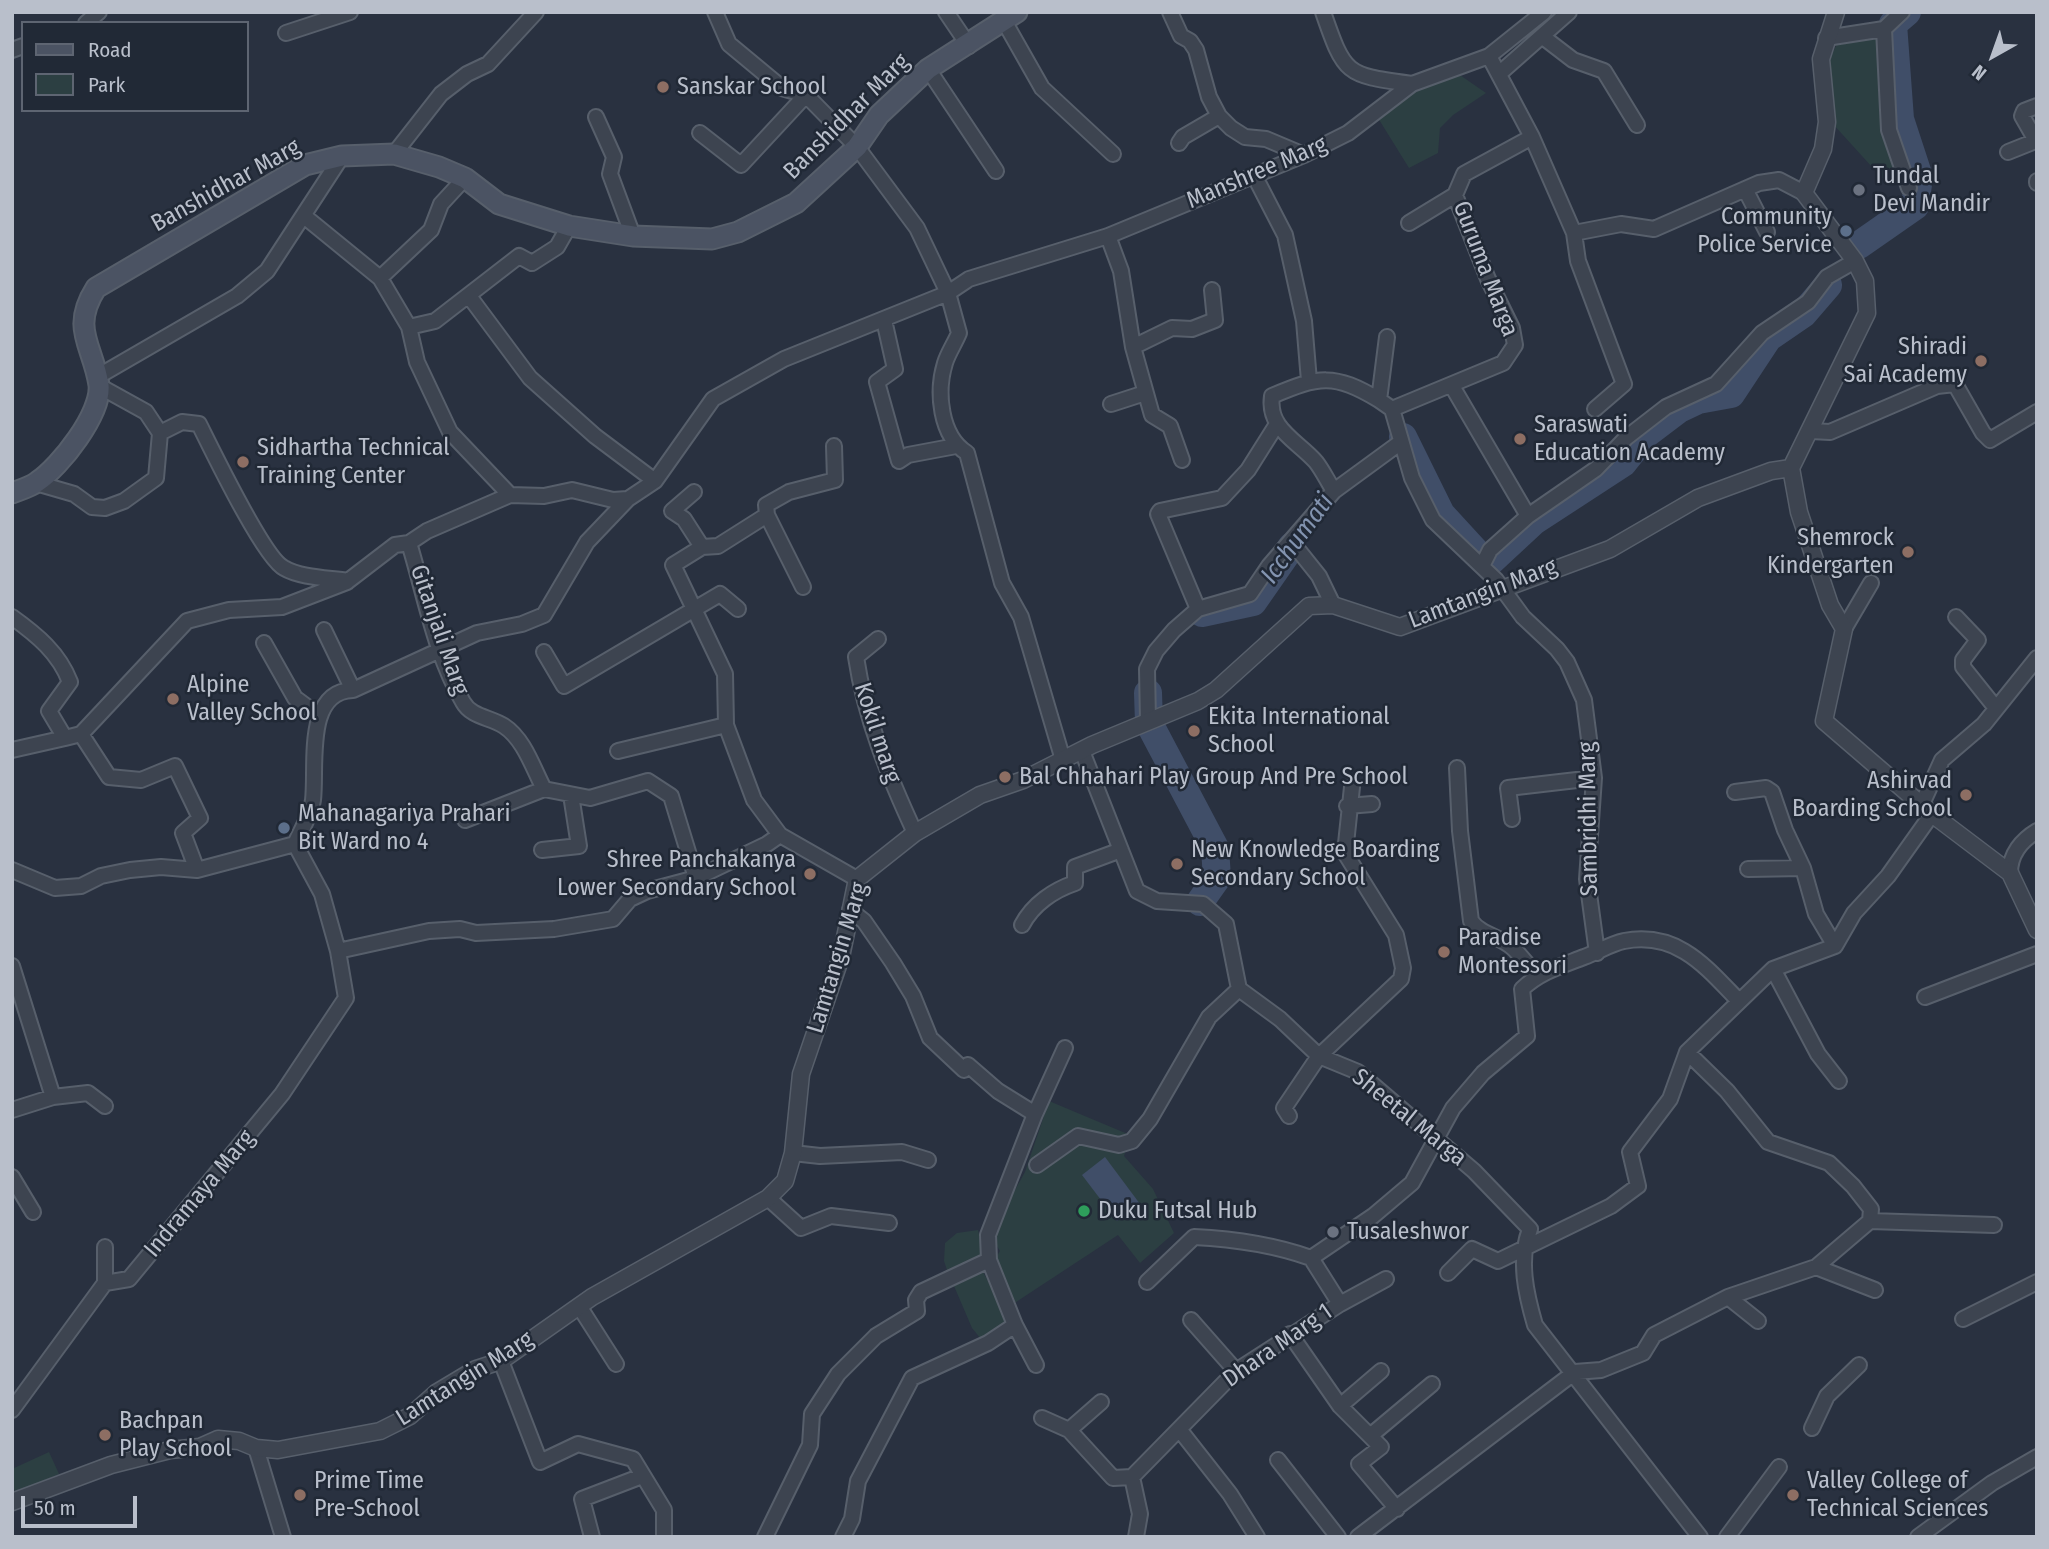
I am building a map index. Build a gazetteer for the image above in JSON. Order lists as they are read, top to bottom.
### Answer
{
  "streets": {
    "main road": ["Banshidhar Marg"],
    "street": [
      "Manshree Marg",
      "Guruma Marga",
      "Lamtangin Marg",
      "Gitanjali Marg",
      "Kokil marg",
      "Sambridhi Marg",
      "Sheetal Marga",
      "Indramaya Marg",
      "Dhara Marg 1"
    ]
  },
  "crossings": [
    ["Manshree Marg", "Gitanjali Marg"],
    ["Guruma Marga", "Sambridhi Marg"],
    ["Lamtangin Marg", "Kokil marg"],
    ["Lamtangin Marg", "Sambridhi Marg"]
  ],
  "water": ["Icchumati"],
  "places": [
    "Sanskar School",
    "Tundal Devi Mandir",
    "Community Police Service",
    "Shiradi Sai Academy",
    "Saraswati Education Academy",
    "Sidhartha Technical Training Center",
    "Shemrock Kindergarten",
    "Alpine Valley School",
    "Ekita International School",
    "Bal Chhahari Play Group And Pre School",
    "Ashirvad Boarding School",
    "Mahanagariya Prahari Bit Ward no 4",
    "New Knowledge Boarding Secondary School",
    "Shree Panchakanya Lower Secondary School",
    "Paradise Montessori",
    "Duku Futsal Hub",
    "Tusaleshwor",
    "Bachpan Play School",
    "Prime Time Pre-School",
    "Valley College of Technical Sciences"
  ],
  "legend": ["Road", "Park"],
  "scale_bar": "50 m",
  "north": "bottom left"
}
